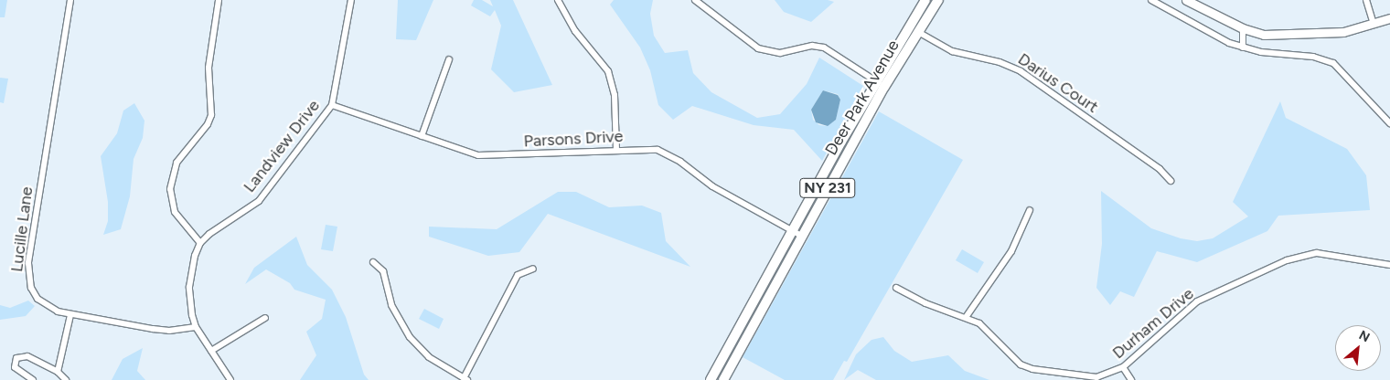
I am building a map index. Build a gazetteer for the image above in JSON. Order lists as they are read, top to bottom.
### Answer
{
  "streets": {
    "main road": ["Deer Park Avenue", "NY 231"],
    "street": [
      "Darius Court",
      "Parsons Drive",
      "Landview Drive",
      "Lucille Lane",
      "Durham Drive"
    ]
  },
  "crossings": [
    ["Darius Court", "Deer Park Avenue"],
    ["Deer Park Avenue", "Parsons Drive"],
    ["Parsons Drive", "Landview Drive"]
  ],
  "north": "top right"
}
